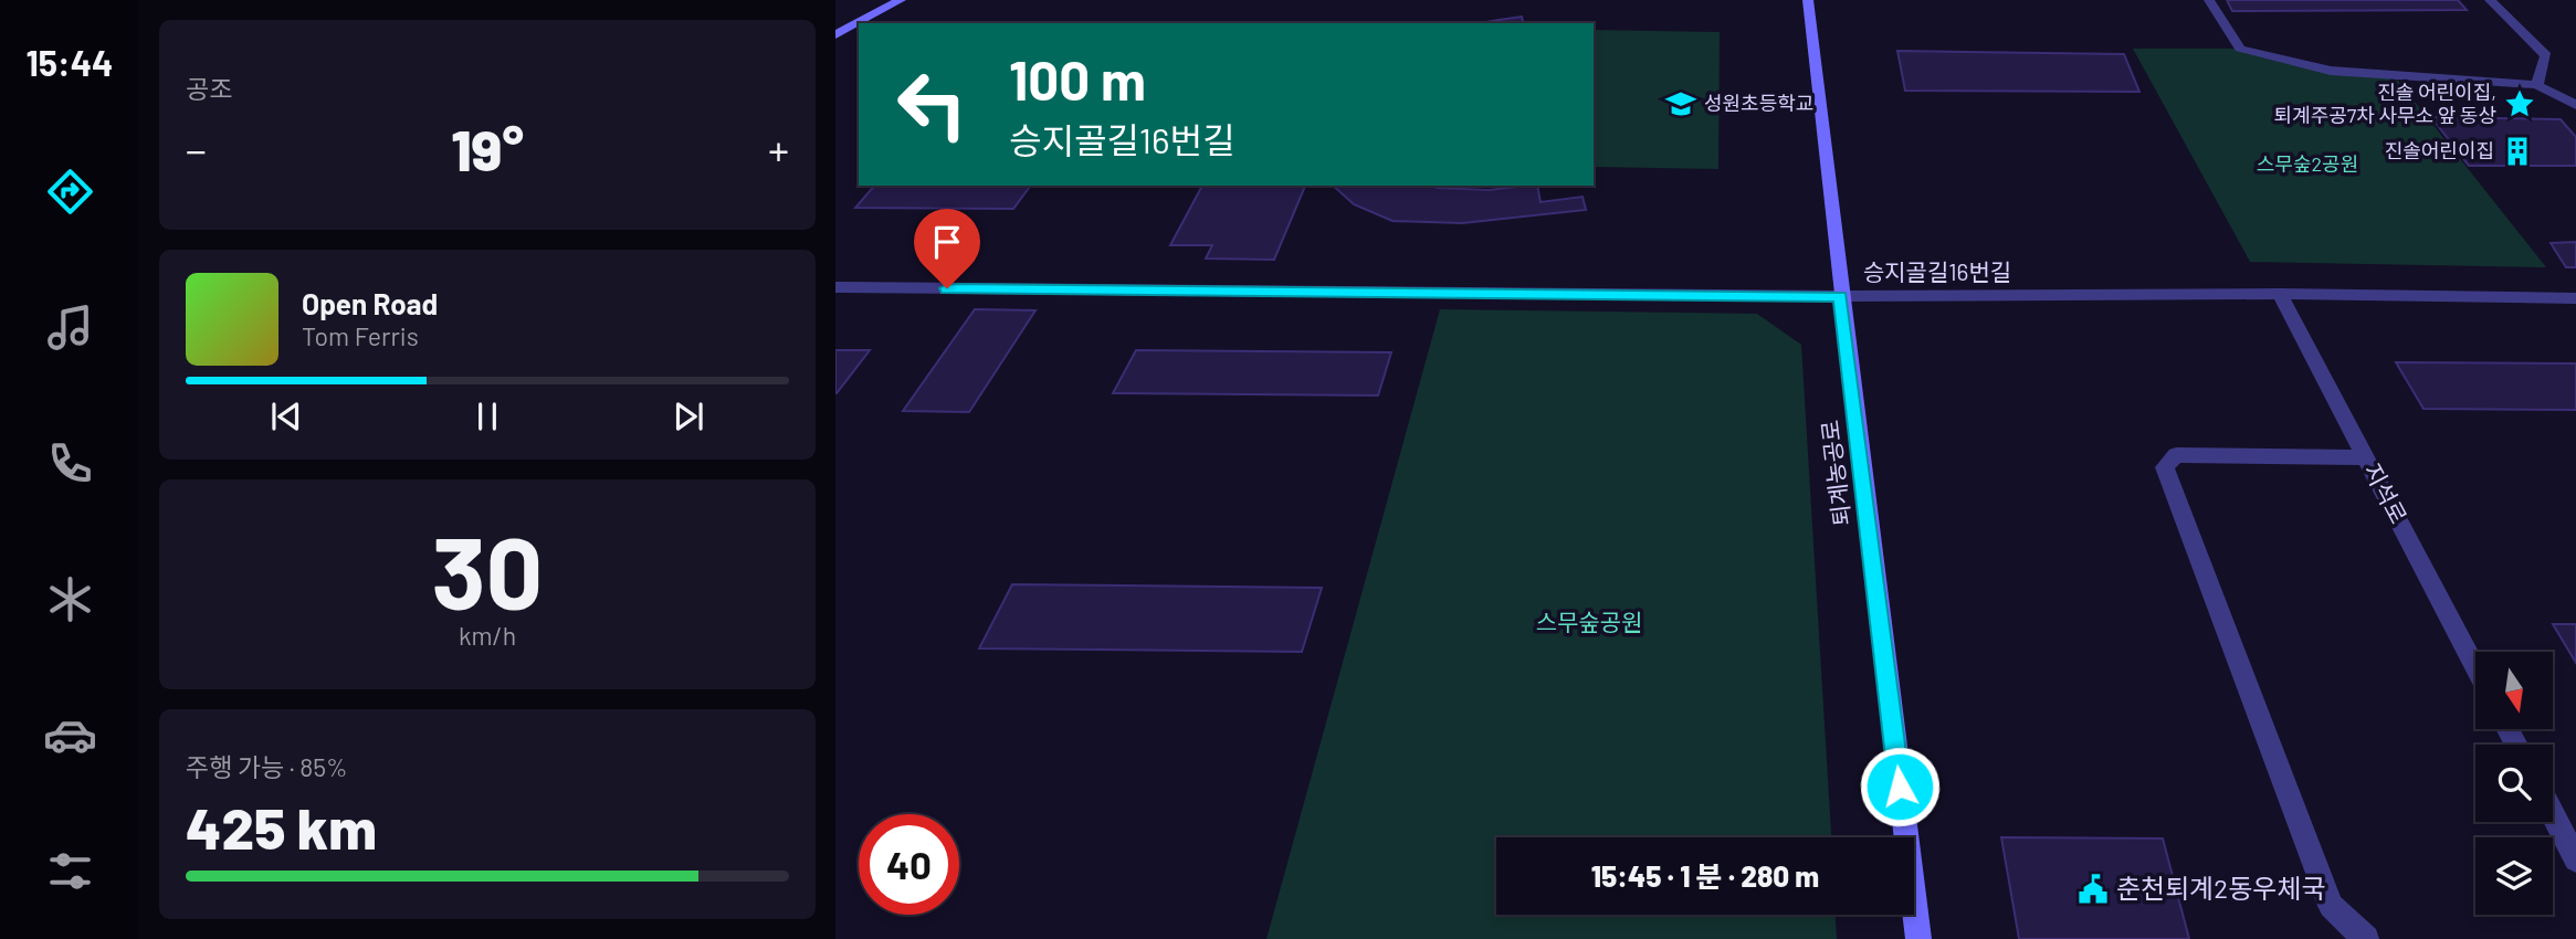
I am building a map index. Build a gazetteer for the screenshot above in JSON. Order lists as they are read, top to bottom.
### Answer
{
  "streets": {
    "street": ["승지골길16번길", "퇴계농공로", "지석로"]
  },
  "crossings": [
    ["승지골길16번길", "퇴계농공로"],
    ["승지골길16번길", "지석로"]
  ],
  "parks": ["스무숲2공원", "스무숲공원"],
  "places": {
    "school or university": ["성원초등학교"],
    "place": ["진솔 어린이집, 퇴계주공7차 사무소 앞 동상"],
    "building": ["진솔어린이집"],
    "public building": ["춘천퇴계2동우체국"]
  },
  "north": "bottom",
  "page": {
    "tabs": "15:44",
    "tile": [
      "공조",
      ["30", "km/h"],
      ["주행 가능 · 85%", "425 km"]
    ],
    "turn": ["100 m", "승지골길16번길"],
    "heat": ["−", "19°", "+"],
    "song": ["Open Road", "Tom Ferris"],
    "limit": "40",
    "trip": "15:45 · 1 분 · 280 m"
  }
}
